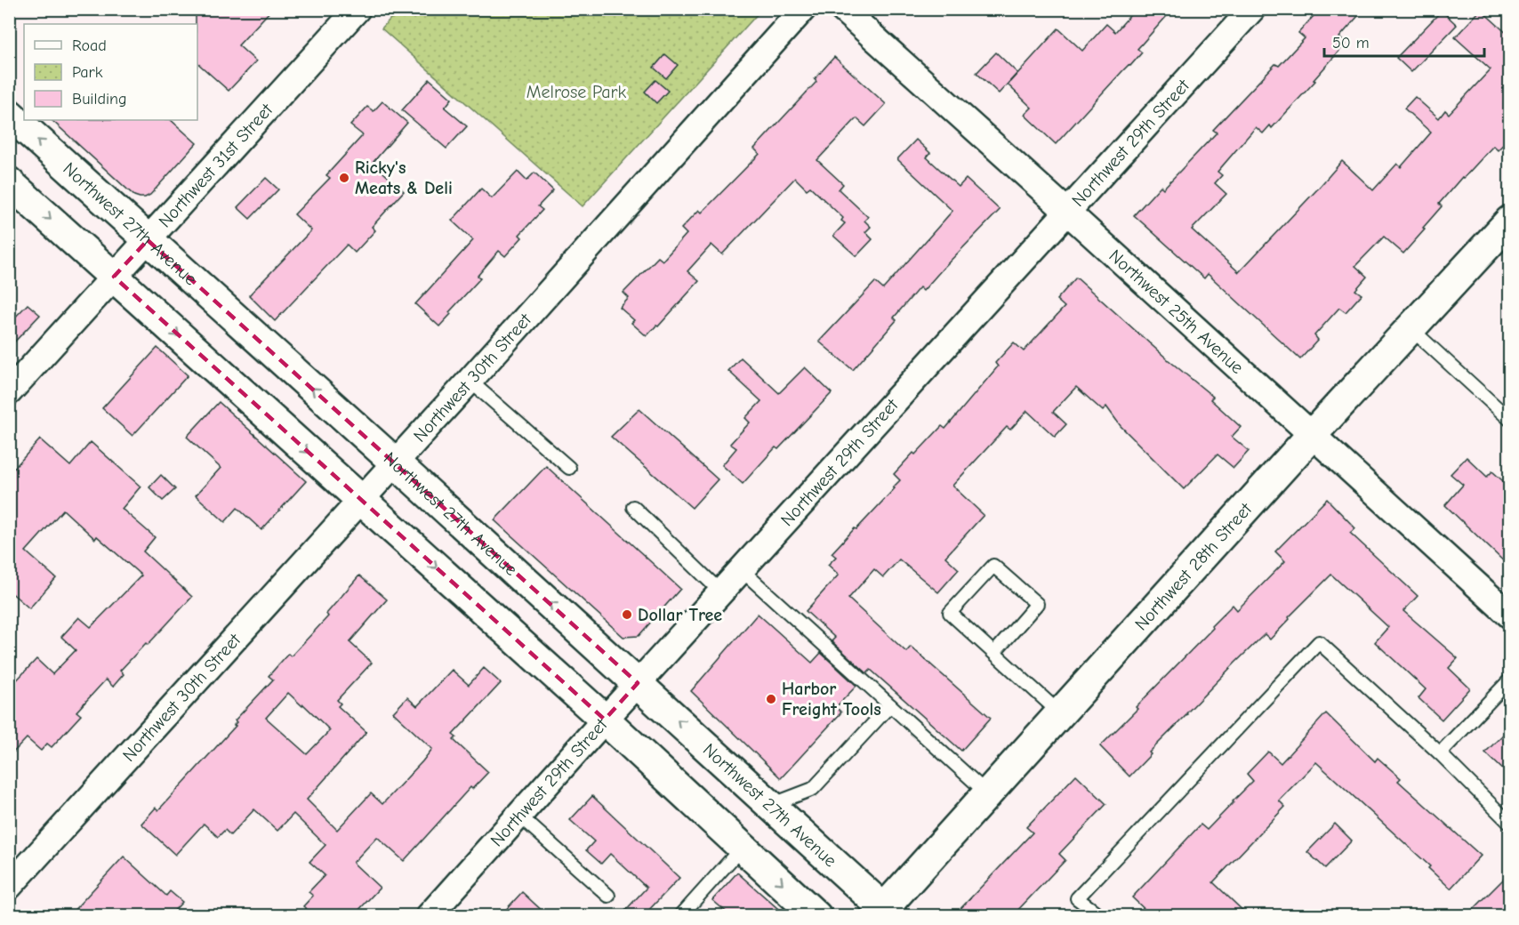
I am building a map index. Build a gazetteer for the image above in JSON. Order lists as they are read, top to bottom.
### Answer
{
  "streets": {
    "main road": ["Northwest 27th Avenue", "Northwest 28th Street"],
    "street": [
      "Northwest 29th Street",
      "Northwest 31st Street",
      "Northwest 25th Avenue",
      "Northwest 30th Street"
    ]
  },
  "crossings": [
    ["Northwest 29th Street", "Northwest 27th Avenue"],
    ["Northwest 29th Street", "Northwest 25th Avenue"],
    ["Northwest 31st Street", "Northwest 27th Avenue"],
    ["Northwest 27th Avenue", "Northwest 30th Street"],
    ["Northwest 27th Avenue", "Northwest 28th Street"],
    ["Northwest 25th Avenue", "Northwest 28th Street"]
  ],
  "parks": ["Melrose Park"],
  "places": ["Ricky's Meats & Deli", "Dollar Tree", "Harbor Freight Tools"],
  "legend": ["Road", "Park", "Building"],
  "scale_bar": "50 m"
}
